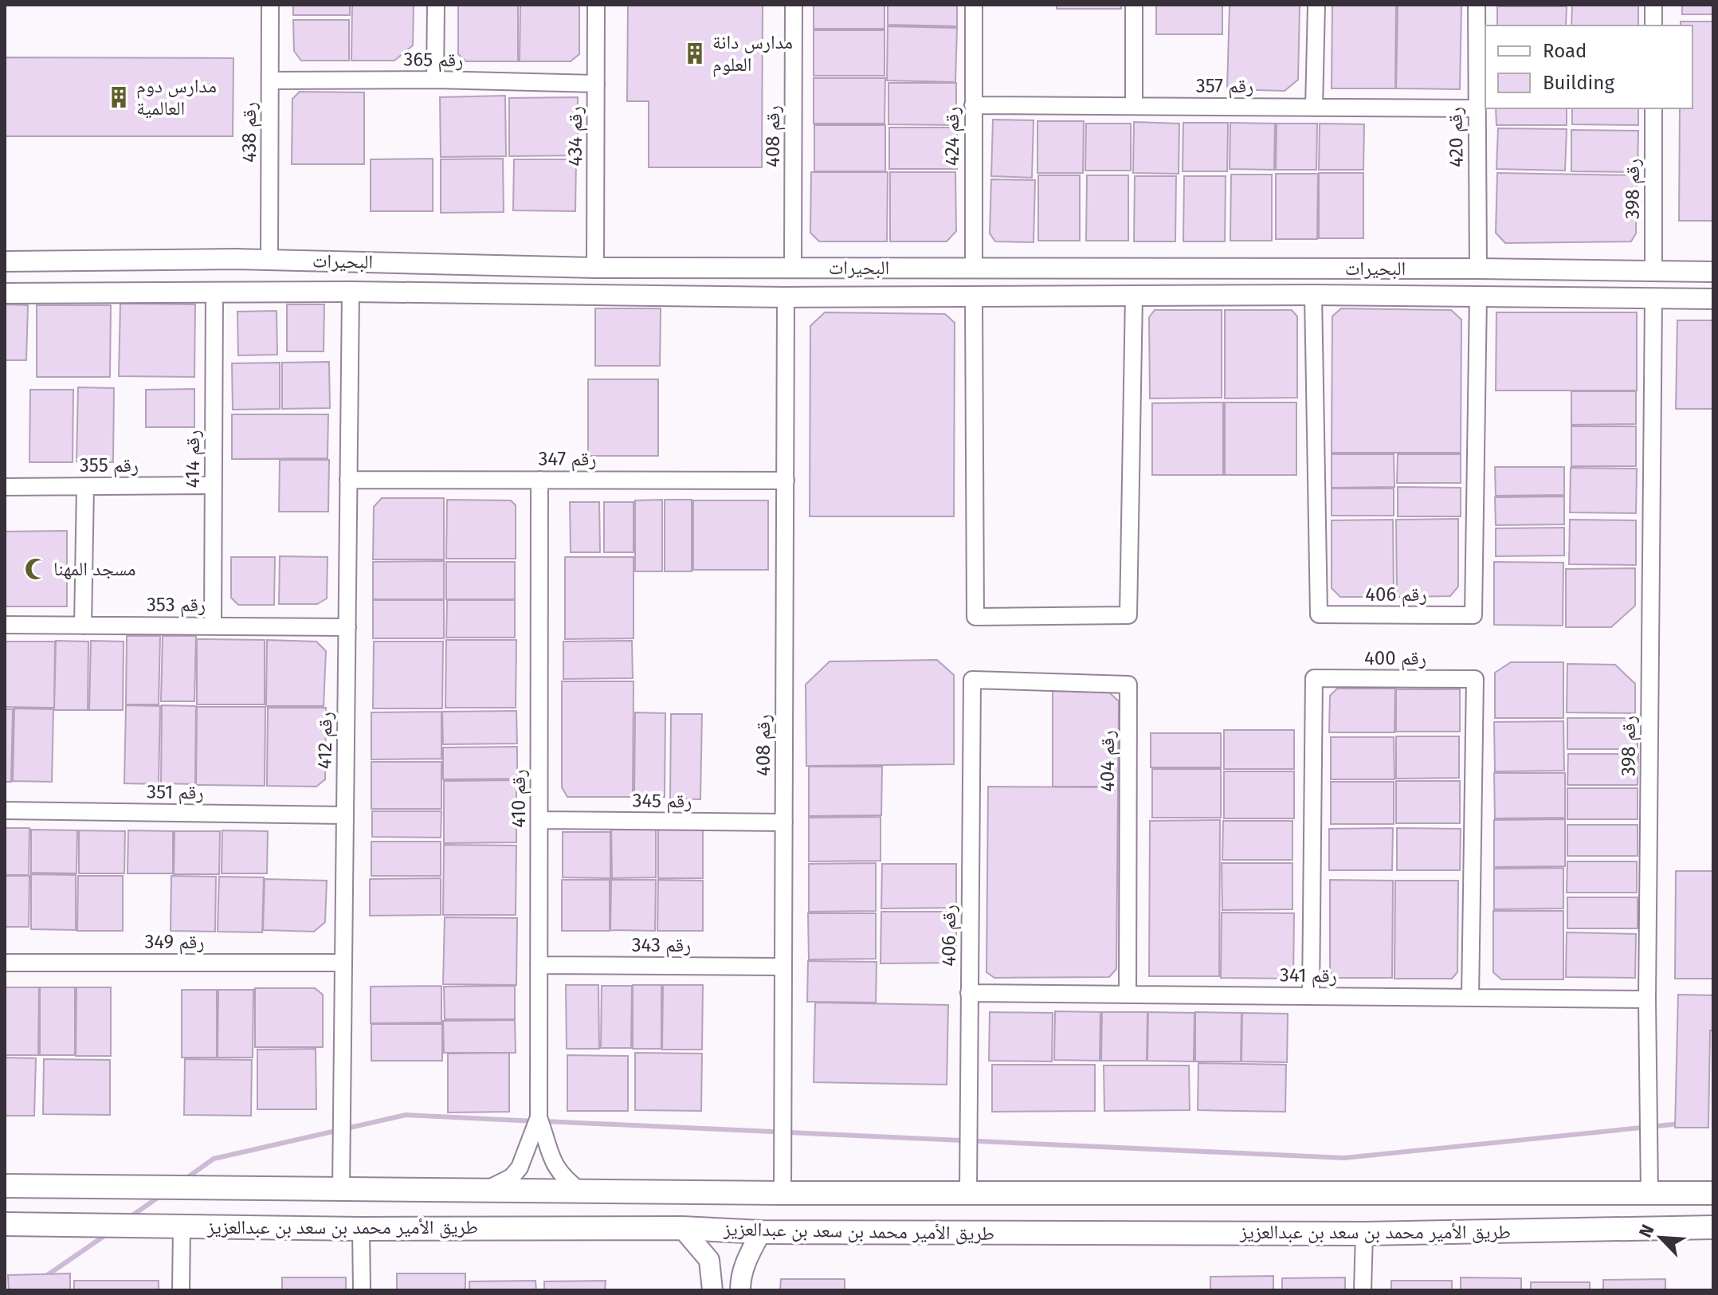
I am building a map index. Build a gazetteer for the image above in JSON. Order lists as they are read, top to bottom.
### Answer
{
  "streets": {
    "main road": ["طريق الأمير محمد بن سعد بن عبدالعزيز"],
    "street": [
      "رقم 365",
      "رقم 357",
      "رقم 438",
      "رقم 434",
      "رقم 408",
      "رقم 424",
      "رقم 420",
      "رقم 398",
      "البحيرات",
      "رقم 414",
      "رقم 347",
      "رقم 355",
      "رقم 406",
      "رقم 353",
      "رقم 400",
      "رقم 412",
      "رقم 404",
      "رقم 351",
      "رقم 410",
      "رقم 345",
      "رقم 349",
      "رقم 343",
      "رقم 341"
    ]
  },
  "crossings": [
    ["رقم 365", "رقم 438"],
    ["رقم 365", "رقم 434"],
    ["رقم 357", "رقم 424"],
    ["رقم 357", "رقم 420"],
    ["رقم 438", "البحيرات"],
    ["رقم 434", "البحيرات"],
    ["رقم 408", "البحيرات"],
    ["رقم 408", "رقم 347"],
    ["رقم 408", "رقم 345"],
    ["رقم 408", "رقم 343"],
    ["رقم 408", "طريق الأمير محمد بن سعد بن عبدالعزيز"],
    ["رقم 424", "البحيرات"],
    ["رقم 420", "البحيرات"],
    ["رقم 398", "البحيرات"],
    ["رقم 398", "رقم 341"],
    ["رقم 398", "طريق الأمير محمد بن سعد بن عبدالعزيز"],
    ["البحيرات", "رقم 414"],
    ["البحيرات", "رقم 406"],
    ["البحيرات", "رقم 412"],
    ["رقم 414", "رقم 355"],
    ["رقم 414", "رقم 353"],
    ["رقم 347", "رقم 412"],
    ["رقم 347", "رقم 410"],
    ["رقم 406", "رقم 404"],
    ["رقم 406", "رقم 341"],
    ["رقم 406", "طريق الأمير محمد بن سعد بن عبدالعزيز"],
    ["رقم 353", "رقم 412"],
    ["رقم 400", "رقم 341"],
    ["رقم 412", "رقم 351"],
    ["رقم 412", "رقم 349"],
    ["رقم 412", "طريق الأمير محمد بن سعد بن عبدالعزيز"],
    ["رقم 404", "رقم 341"],
    ["رقم 410", "رقم 345"],
    ["رقم 410", "رقم 343"]
  ],
  "places": {
    "building": ["مدارس دانة العلوم", "مدارس دوم العالمية"],
    "mosque": ["مسجد المهنا"]
  },
  "legend": ["Road", "Building"],
  "north": "top left"
}
